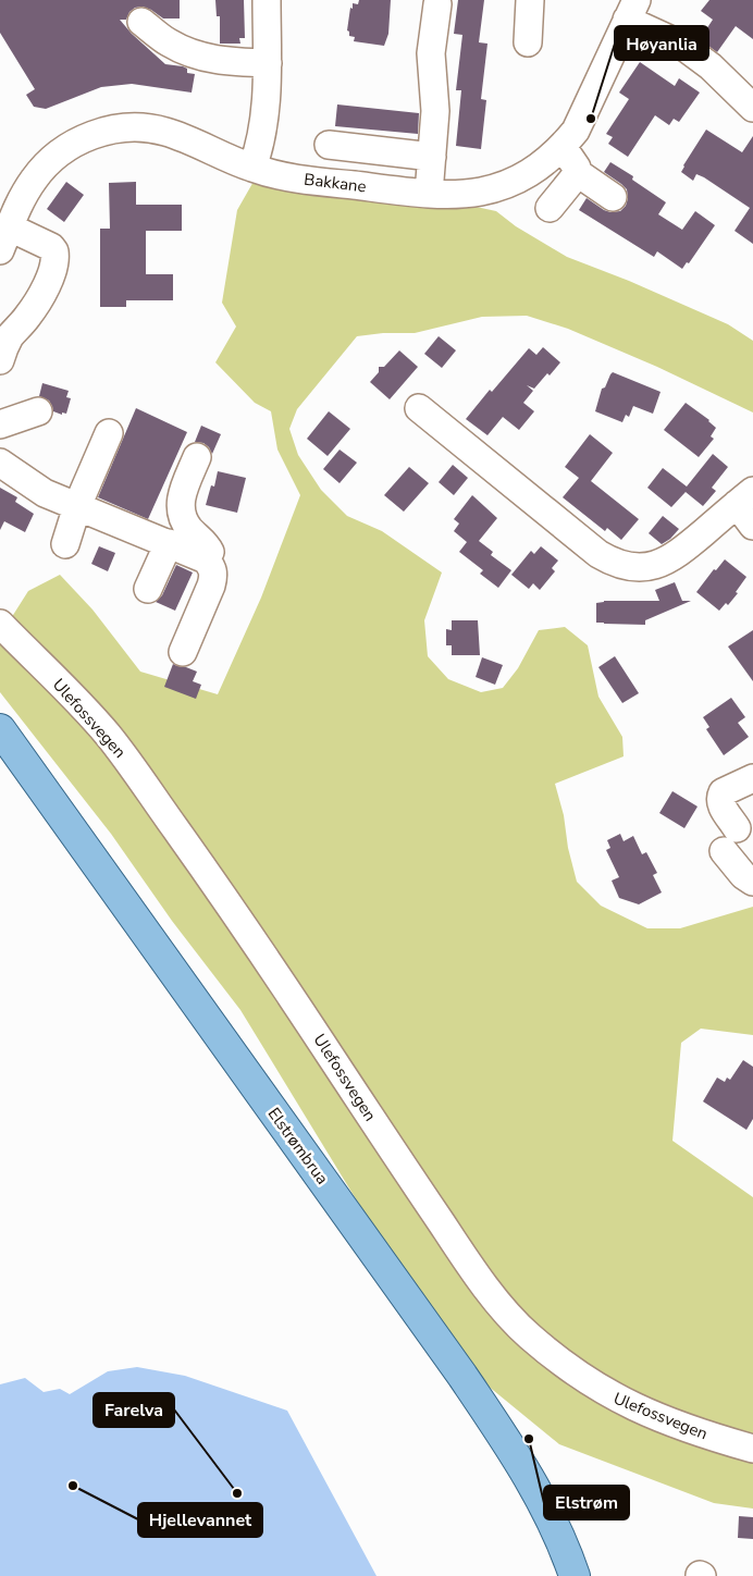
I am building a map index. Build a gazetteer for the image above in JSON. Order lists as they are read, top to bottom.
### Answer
{
  "streets": {
    "main road": ["Elstrømbrua"],
    "street": ["Bakkane", "Ulefossvegen"]
  },
  "places": [
    "Høyanlia",
    "Elstrøm",
    "Hjellevannet",
    "Farelva"
  ]
}
